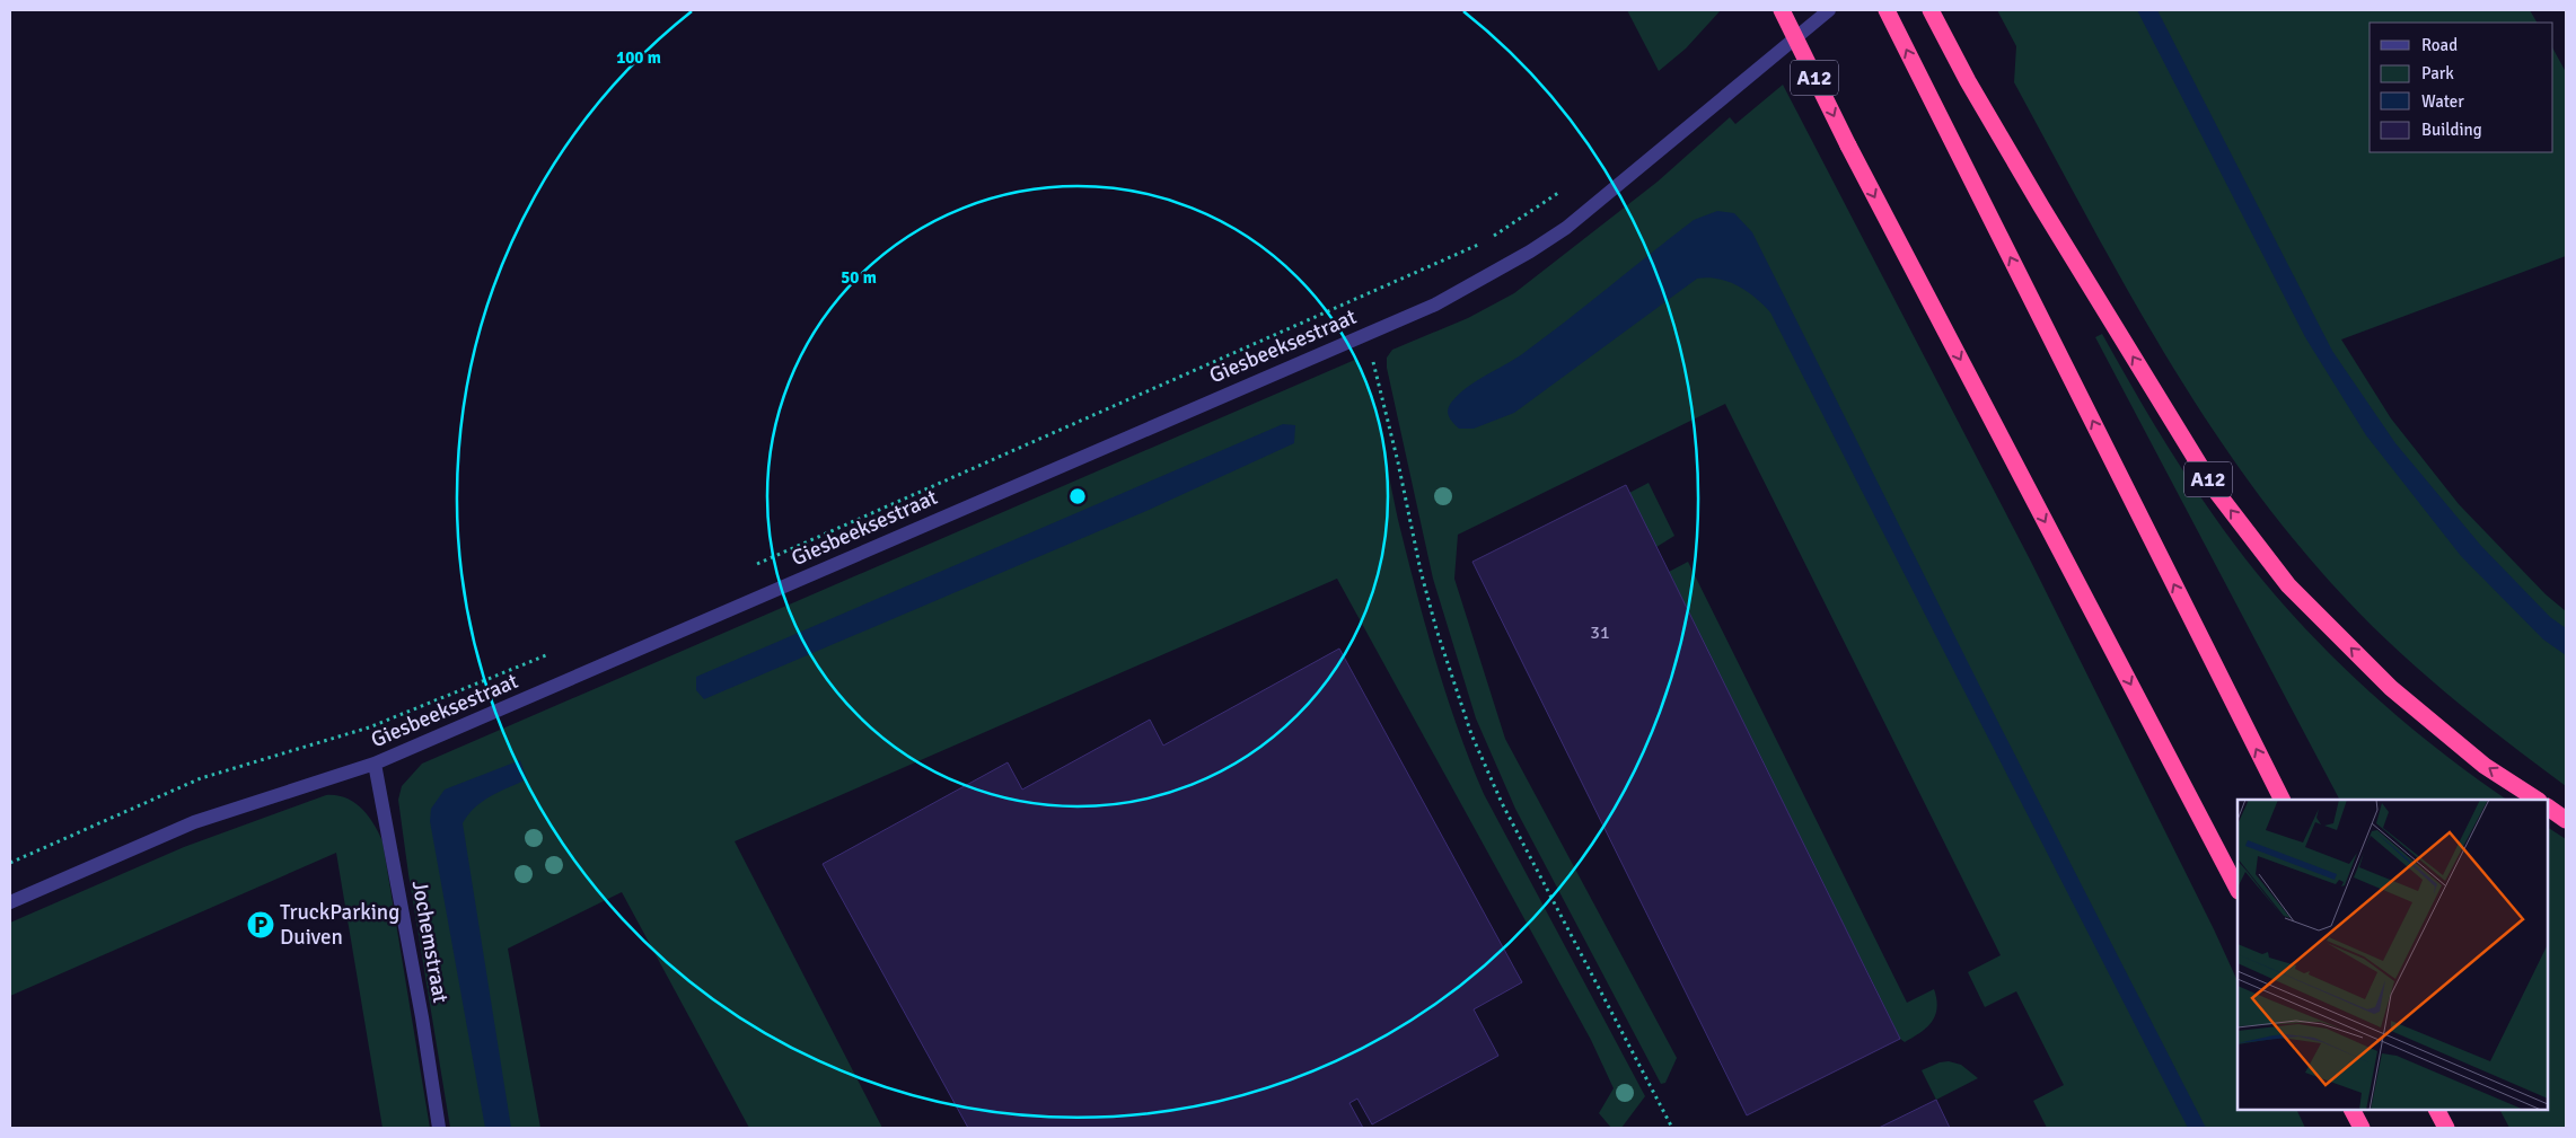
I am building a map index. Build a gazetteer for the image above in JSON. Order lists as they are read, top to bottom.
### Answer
{
  "streets": {
    "highway": ["A12"],
    "street": ["Giesbeeksestraat", "Jochemstraat"]
  },
  "crossings": [
    ["Giesbeeksestraat", "Jochemstraat"]
  ],
  "places": {
    "parking": ["TruckParking Duiven"]
  },
  "house_numbers": ["31"],
  "legend": [
    "Road",
    "Park",
    "Water",
    "Building"
  ],
  "rings": ["100 m", "50 m"]
}
